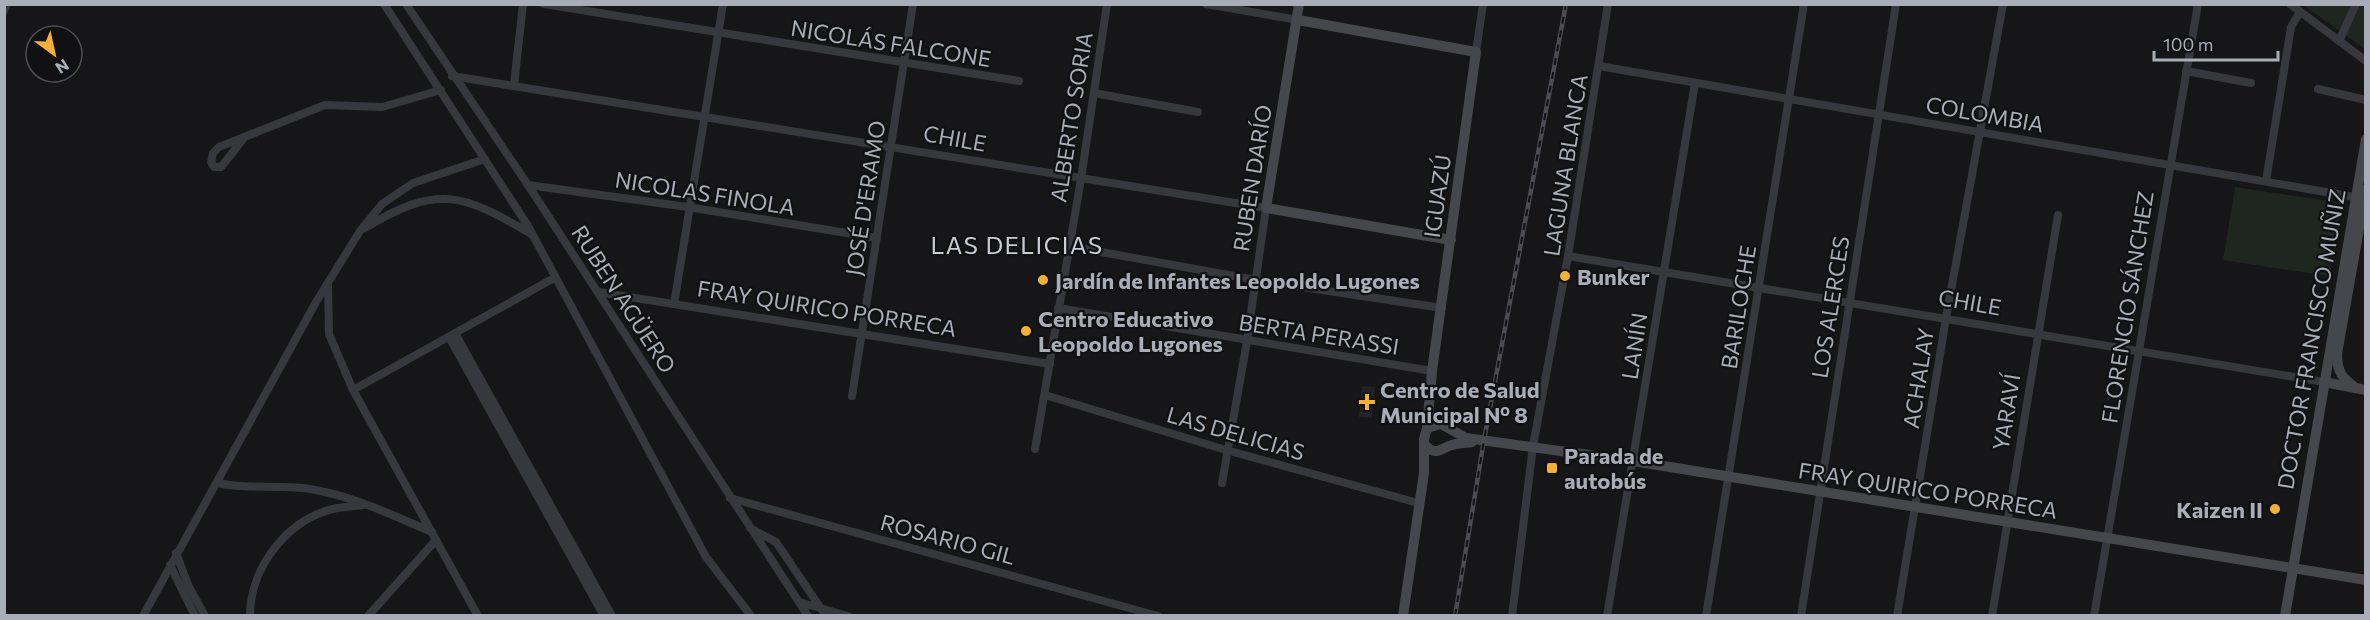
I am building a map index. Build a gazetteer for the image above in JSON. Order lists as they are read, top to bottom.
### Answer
{
  "streets": {
    "main road": [
      "CHILE",
      "RUBEN DARÍO",
      "IGUAZÚ",
      "FRAY QUIRICO PORRECA",
      "DOCTOR FRANCISCO MUÑIZ"
    ],
    "street": [
      "NICOLÁS FALCONE",
      "COLOMBIA",
      "ALBERTO SORIA",
      "LAGUNA BLANCA",
      "NICOLAS FINOLA",
      "JOSÉ D'ERAMO",
      "RUBEN AGÜERO",
      "BARILOCHE",
      "LOS ALERCES",
      "FLORENCIO SÁNCHEZ",
      "BERTA PERASSI",
      "LANÍN",
      "ACHALAY",
      "YARAVÍ",
      "LAS DELICIAS",
      "ROSARIO GIL"
    ]
  },
  "crossings": [
    ["NICOLÁS FALCONE", "JOSÉ D'ERAMO"],
    ["COLOMBIA", "LAGUNA BLANCA"],
    ["COLOMBIA", "BARILOCHE"],
    ["COLOMBIA", "LOS ALERCES"],
    ["COLOMBIA", "FLORENCIO SÁNCHEZ"],
    ["COLOMBIA", "DOCTOR FRANCISCO MUÑIZ"],
    ["COLOMBIA", "LANÍN"],
    ["COLOMBIA", "ACHALAY"],
    ["ALBERTO SORIA", "CHILE"],
    ["ALBERTO SORIA", "FRAY QUIRICO PORRECA"],
    ["ALBERTO SORIA", "BERTA PERASSI"],
    ["ALBERTO SORIA", "LAS DELICIAS"],
    ["CHILE", "LAGUNA BLANCA"],
    ["CHILE", "RUBEN DARÍO"],
    ["CHILE", "IGUAZÚ"],
    ["CHILE", "JOSÉ D'ERAMO"],
    ["CHILE", "RUBEN AGÜERO"],
    ["CHILE", "BARILOCHE"],
    ["CHILE", "LOS ALERCES"],
    ["CHILE", "FLORENCIO SÁNCHEZ"],
    ["CHILE", "DOCTOR FRANCISCO MUÑIZ"],
    ["CHILE", "LANÍN"],
    ["CHILE", "ACHALAY"],
    ["CHILE", "YARAVÍ"],
    ["LAGUNA BLANCA", "FRAY QUIRICO PORRECA"],
    ["RUBEN DARÍO", "BERTA PERASSI"],
    ["RUBEN DARÍO", "LAS DELICIAS"],
    ["NICOLAS FINOLA", "JOSÉ D'ERAMO"],
    ["NICOLAS FINOLA", "RUBEN AGÜERO"],
    ["IGUAZÚ", "FRAY QUIRICO PORRECA"],
    ["IGUAZÚ", "BERTA PERASSI"],
    ["JOSÉ D'ERAMO", "FRAY QUIRICO PORRECA"],
    ["RUBEN AGÜERO", "FRAY QUIRICO PORRECA"],
    ["RUBEN AGÜERO", "ROSARIO GIL"],
    ["BARILOCHE", "FRAY QUIRICO PORRECA"],
    ["LOS ALERCES", "FRAY QUIRICO PORRECA"],
    ["FLORENCIO SÁNCHEZ", "FRAY QUIRICO PORRECA"],
    ["FRAY QUIRICO PORRECA", "DOCTOR FRANCISCO MUÑIZ"],
    ["FRAY QUIRICO PORRECA", "LANÍN"],
    ["FRAY QUIRICO PORRECA", "ACHALAY"],
    ["FRAY QUIRICO PORRECA", "YARAVÍ"]
  ],
  "districts": ["LAS DELICIAS"],
  "places": {
    "other": [
      "Bunker",
      "Jardín de Infantes Leopoldo Lugones",
      "Centro Educativo Leopoldo Lugones",
      "Kaizen II"
    ],
    "health": ["Centro de Salud Municipal Nº 8"],
    "transit": ["Parada de autobús"]
  },
  "scale_bar": "100 m",
  "north": "bottom right"
}
